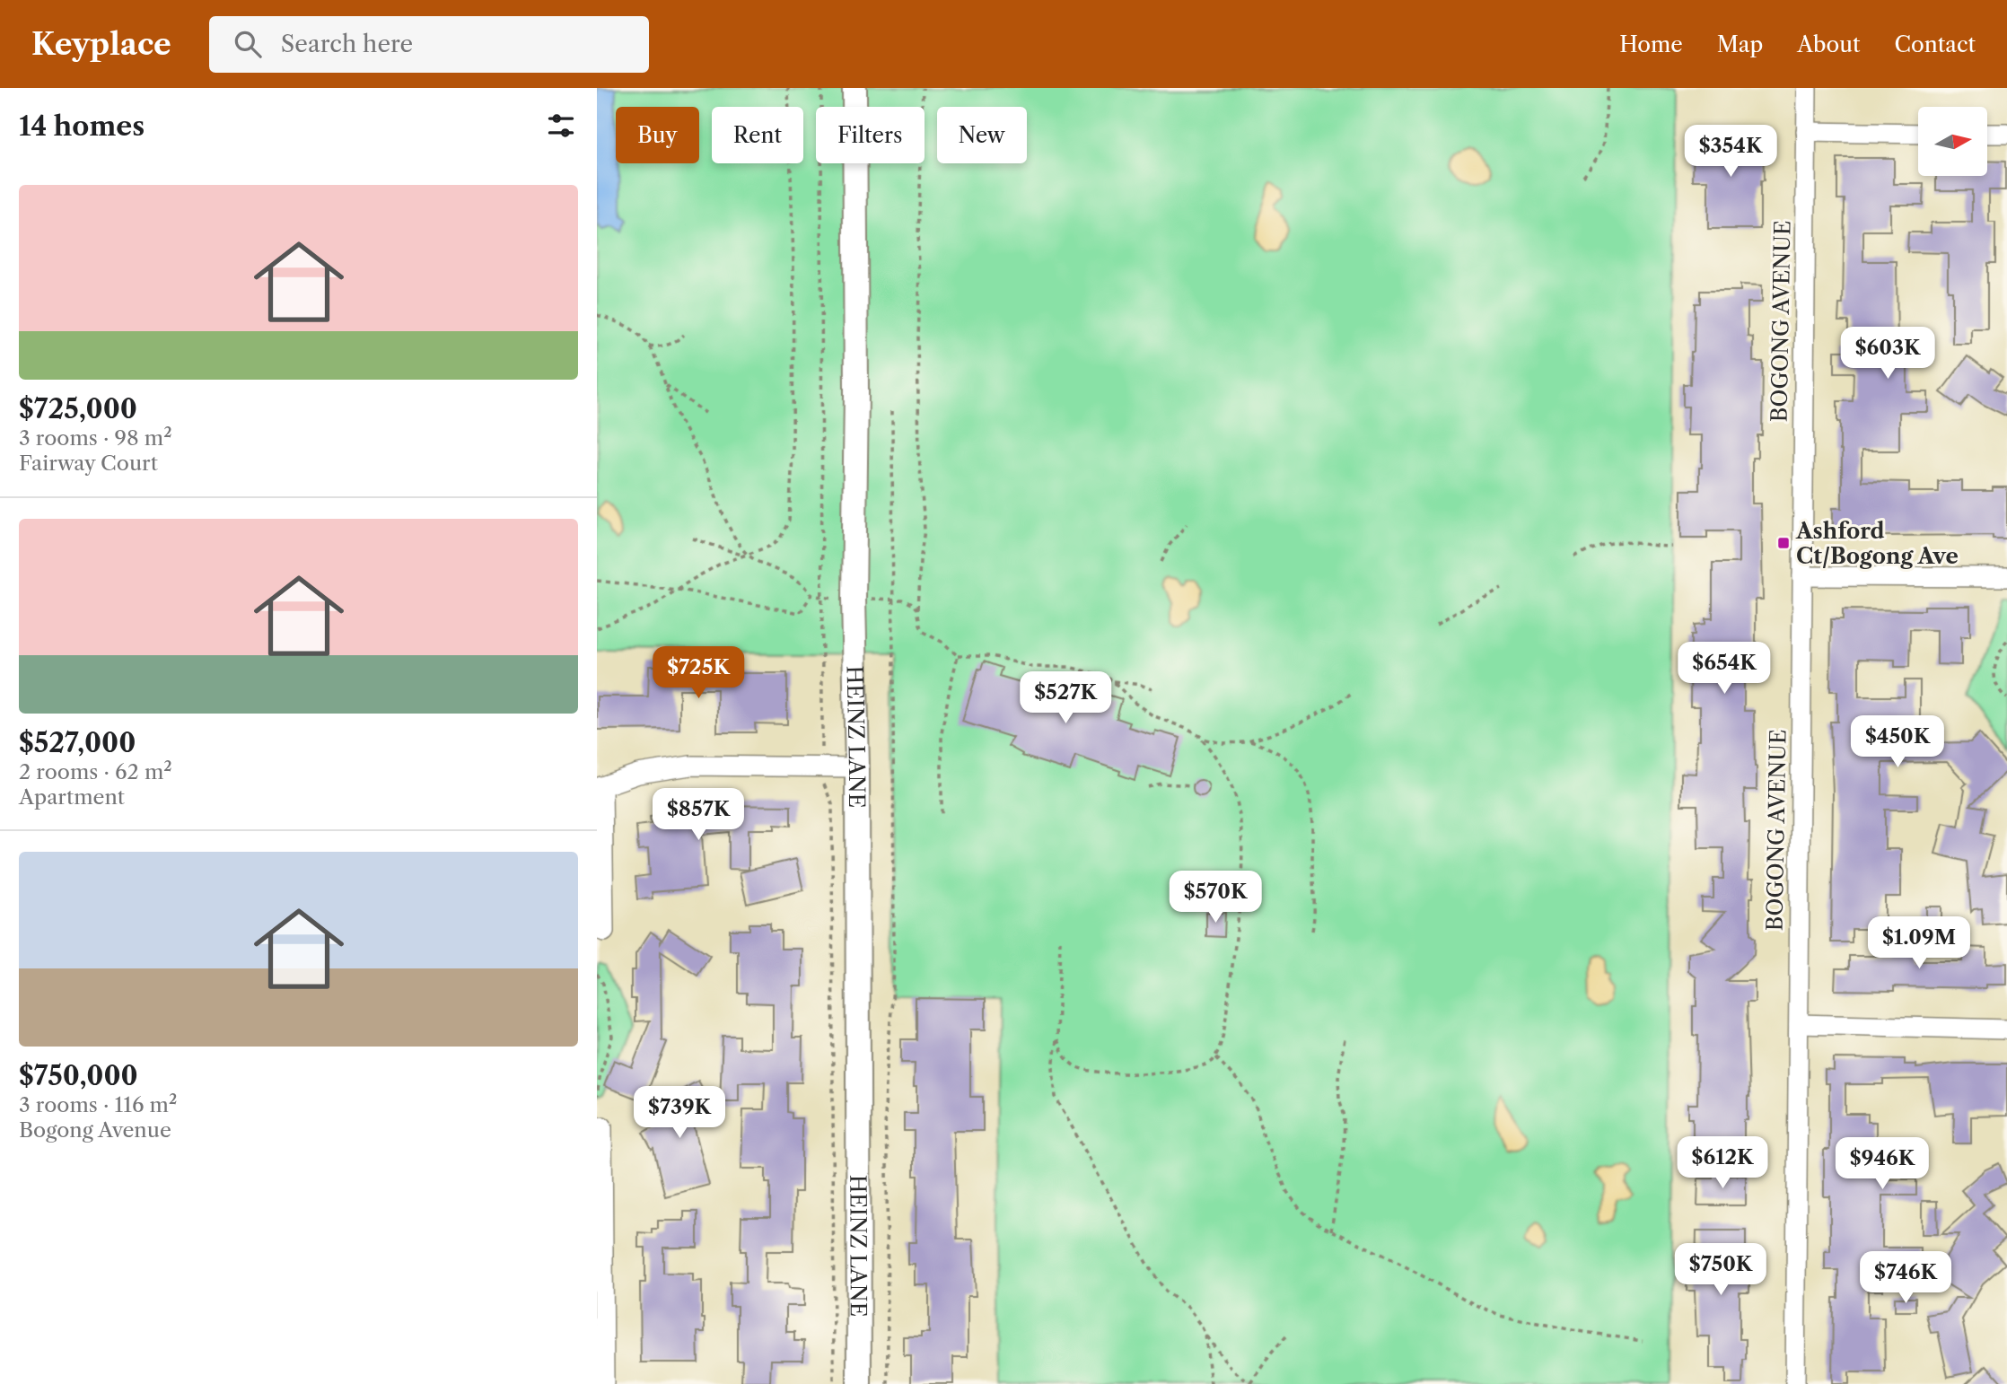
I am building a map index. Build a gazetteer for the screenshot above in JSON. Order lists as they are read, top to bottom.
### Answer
{
  "streets": {
    "street": ["BOGONG AVENUE", "HEINZ LANE"]
  },
  "places": {
    "transit": ["Ashford Ct/Bogong Ave"]
  },
  "north": "right",
  "page": {
    "header": "Keyplace",
    "search": "Search here",
    "nav": [
      "Home",
      "Map",
      "About",
      "Contact"
    ],
    "heading": "14 homes",
    "chip": [
      "Buy",
      "Rent",
      "Filters",
      "New"
    ],
    "price": [
      "$354K",
      "$603K",
      "$654K",
      "$725K",
      "$527K",
      "$450K",
      "$857K",
      "$570K",
      "$1.09M",
      "$739K",
      "$612K",
      "$946K",
      "$750K",
      "$746K"
    ],
    "list": [
      {
        "name": "$725,000",
        "note": "3 rooms · 98 m² · Fairway Court"
      },
      {
        "name": "$527,000",
        "note": "2 rooms · 62 m² · Apartment"
      },
      {
        "name": "$750,000",
        "note": "3 rooms · 116 m² · Bogong Avenue"
      }
    ]
  }
}
